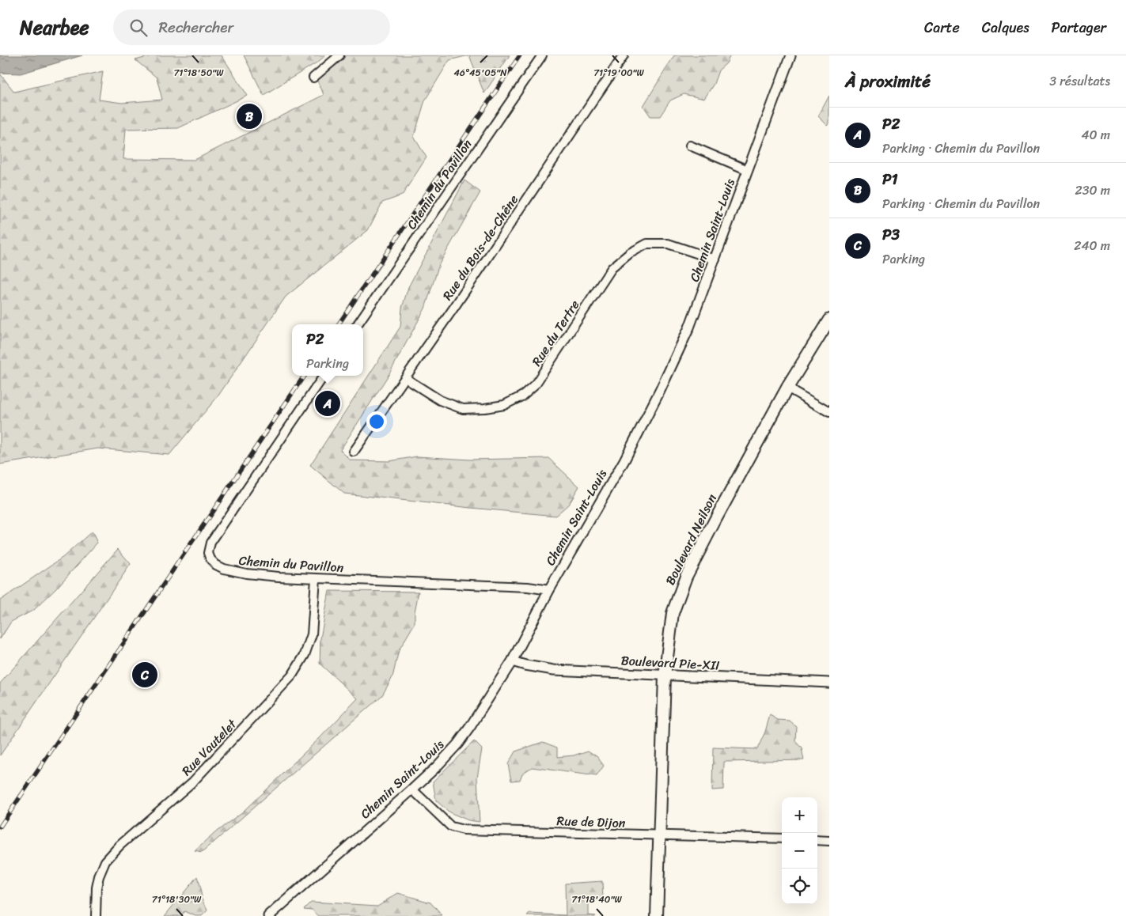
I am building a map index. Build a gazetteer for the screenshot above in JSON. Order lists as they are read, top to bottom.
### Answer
{
  "streets": {
    "main road": ["Boulevard Neilson"],
    "street": [
      "Chemin du Pavillon",
      "Chemin Saint-Louis",
      "Rue du Bois-de-Chêne",
      "Rue du Tertre",
      "Boulevard Pie-XII",
      "Rue Vautelet",
      "Rue de Dijon"
    ]
  },
  "crossings": [
    ["Chemin du Pavillon", "Chemin Saint-Louis"],
    ["Chemin du Pavillon", "Rue Vautelet"],
    ["Chemin Saint-Louis", "Rue du Tertre"],
    ["Chemin Saint-Louis", "Boulevard Pie-XII"],
    ["Chemin Saint-Louis", "Rue de Dijon"],
    ["Rue du Bois-de-Chêne", "Rue du Tertre"],
    ["Boulevard Neilson", "Boulevard Pie-XII"],
    ["Boulevard Neilson", "Rue de Dijon"]
  ],
  "page": {
    "header": "Nearbee",
    "search": "Rechercher",
    "nav": ["Carte", "Calques", "Partager"],
    "heading": ["À proximité", "3 résultats"],
    "pins": ["B", "A", "C"],
    "list": [
      {
        "mark": "A",
        "name": "P2",
        "note": "Parking · Chemin du Pavillon",
        "value": "40 m"
      },
      {
        "mark": "B",
        "name": "P1",
        "note": "Parking · Chemin du Pavillon",
        "value": "230 m"
      },
      {
        "mark": "C",
        "name": "P3",
        "note": "Parking",
        "value": "240 m"
      }
    ],
    "popup": ["P2", "Parking"],
    "map_buttons": ["+", "−"]
  },
  "coordinates": [
    "46°45'05\"N",
    "71°18'50\"W",
    "71°19'00\"W",
    "71°18'30\"W",
    "71°18'40\"W"
  ]
}
